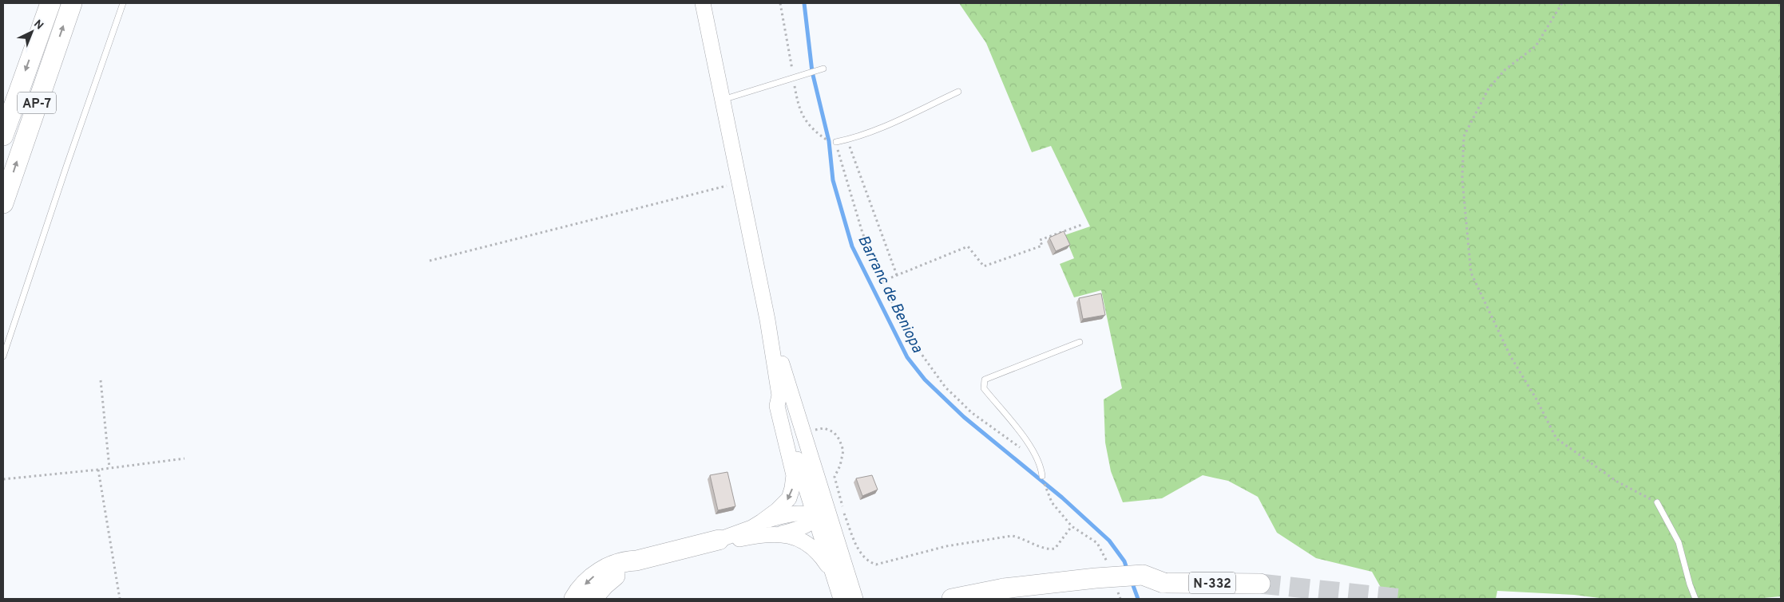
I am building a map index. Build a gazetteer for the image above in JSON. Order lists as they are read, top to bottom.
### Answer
{
  "streets": {
    "highway": ["AP-7", "N-332"]
  },
  "water": ["Barranc de Beniopa"],
  "north": "top right"
}
